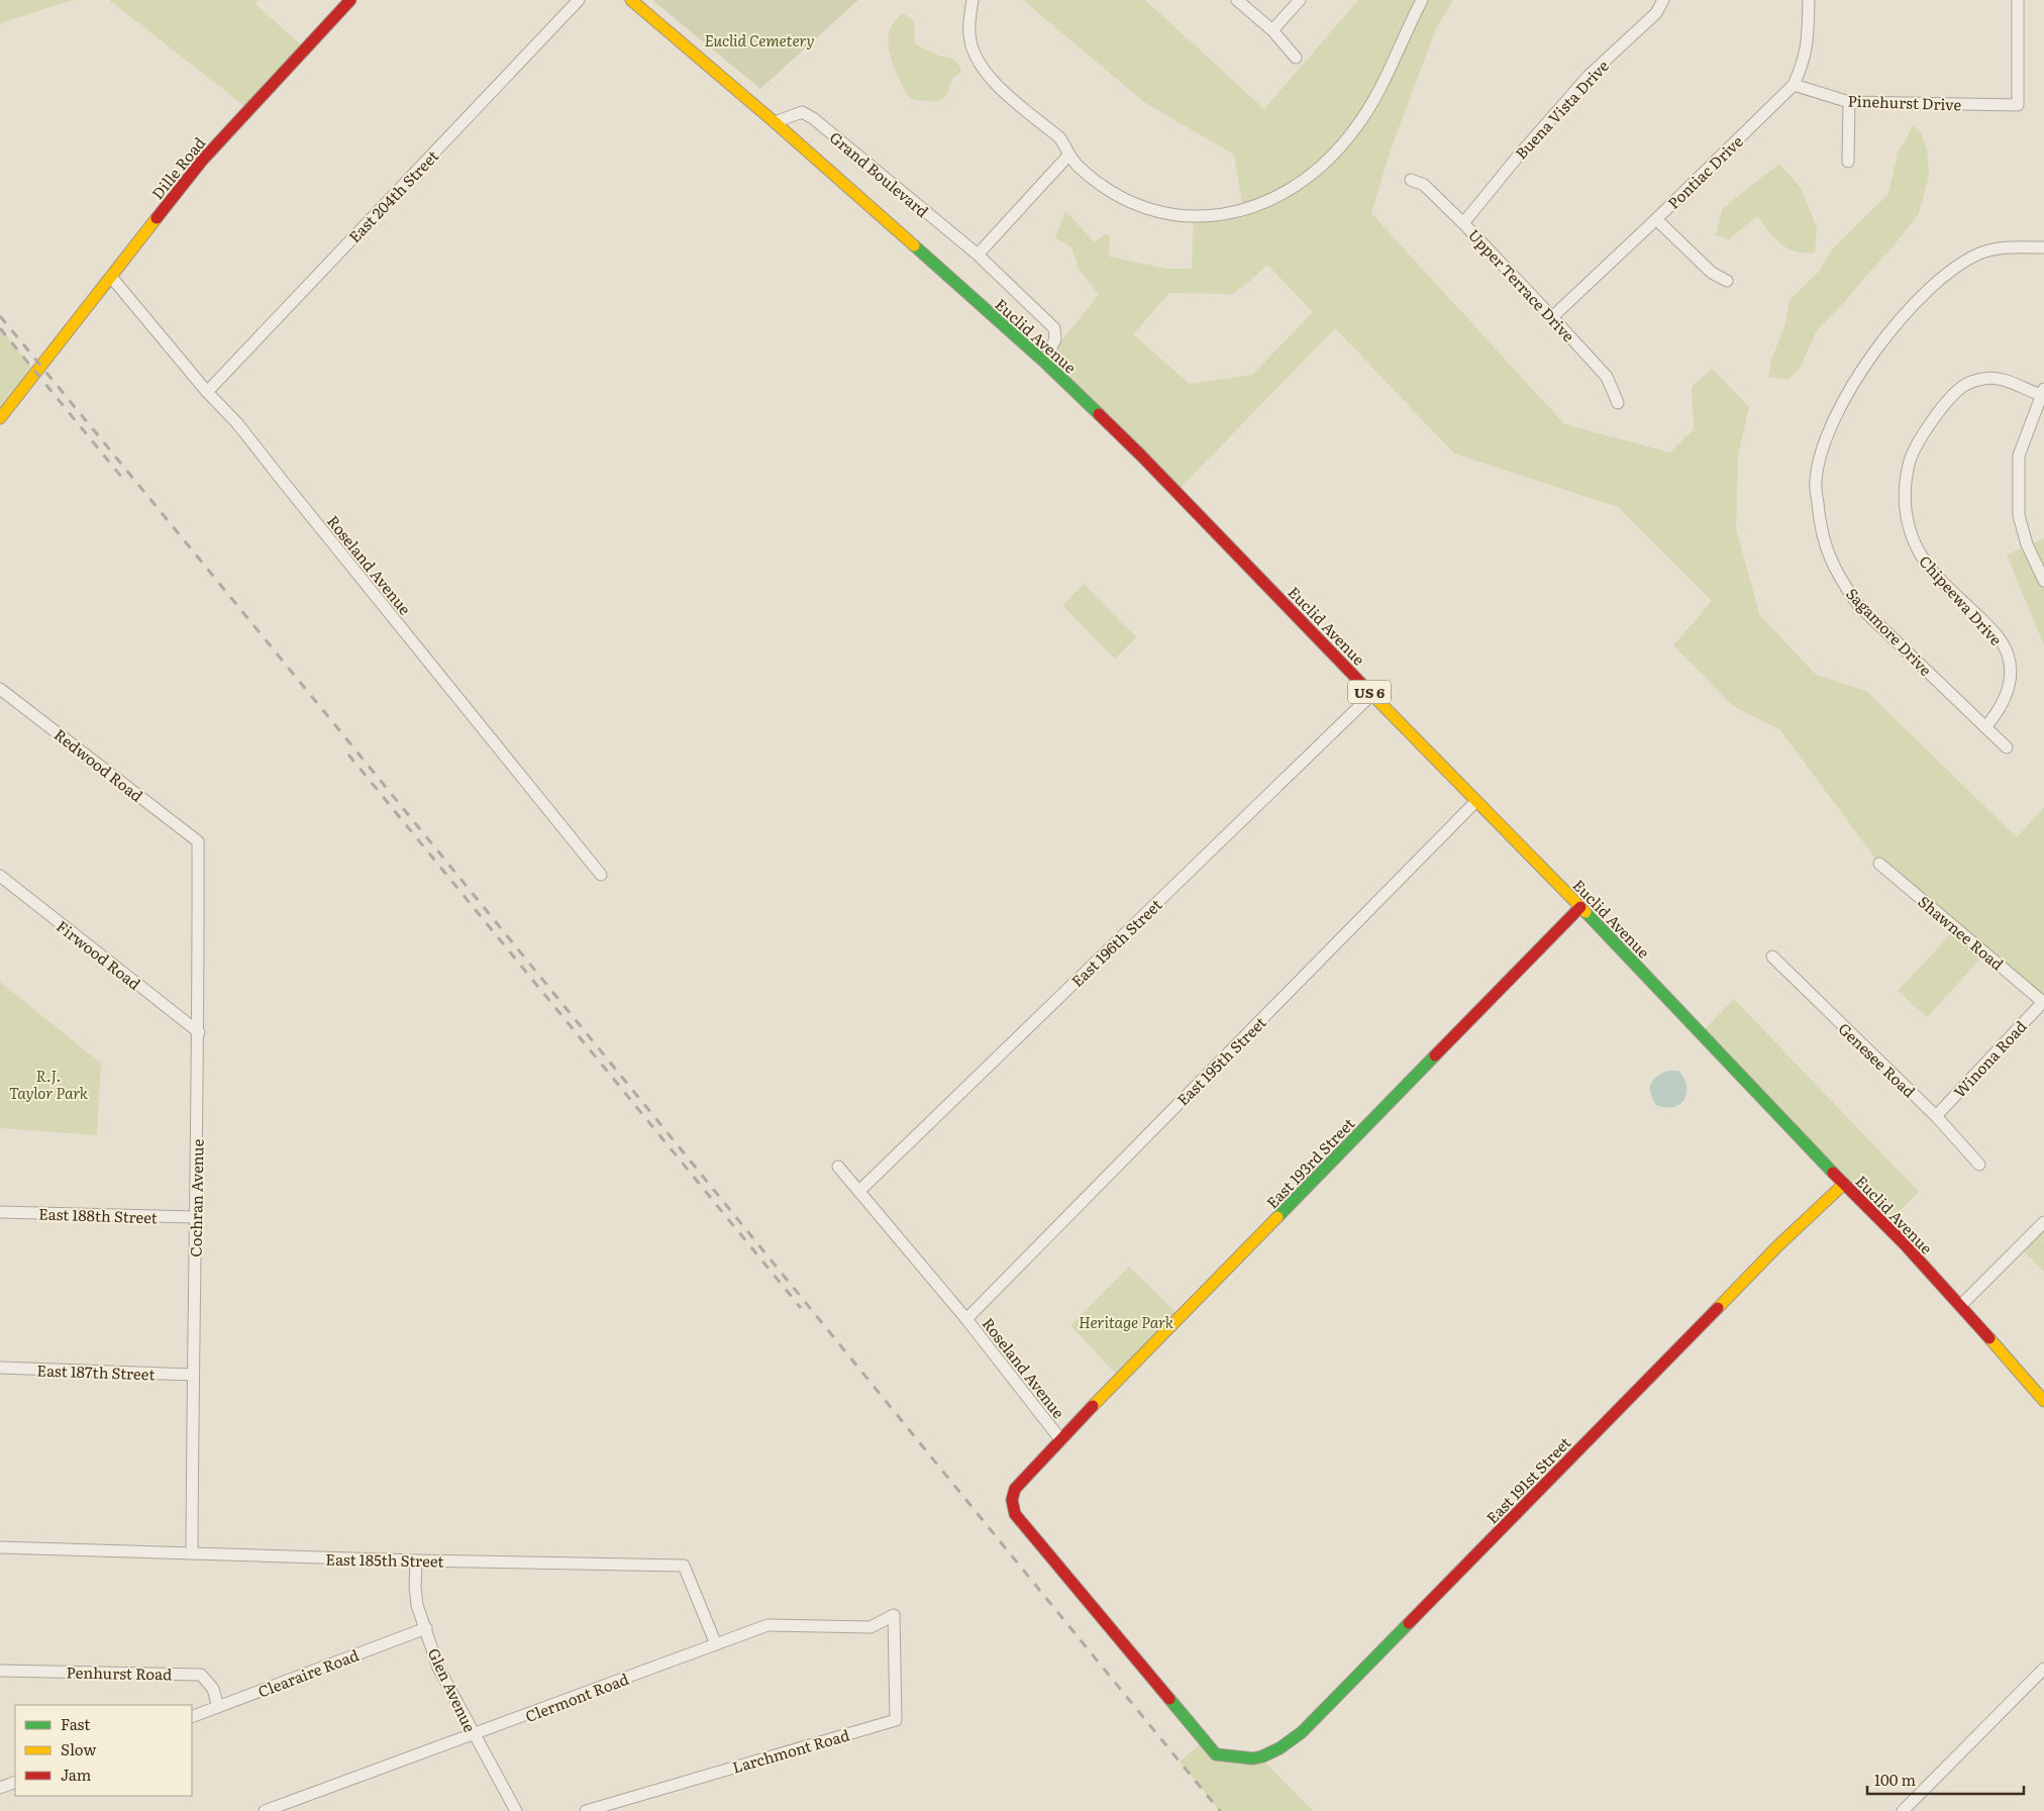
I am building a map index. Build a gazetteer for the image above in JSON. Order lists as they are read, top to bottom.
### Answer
{
  "streets": {
    "street": [
      "Pinehurst Drive",
      "Buena Vista Drive",
      "Dille Road",
      "Pontiac Drive",
      "Grand Boulevard",
      "East 204th Street",
      "Upper Terrace Drive",
      "Euclid Avenue",
      "Roseland Avenue",
      "Chipeewa Drive",
      "Sagamore Drive",
      "US 6",
      "Redwood Road",
      "Shawnee Road",
      "East 196th Street",
      "Firwood Road",
      "Winona Road",
      "Genesee Road",
      "East 195th Street",
      "East 193rd Street",
      "Cochran Avenue",
      "East 188th Street",
      "East 187th Street",
      "East 191st Street",
      "East 185th Street",
      "Penhurst Road",
      "Clearaire Road",
      "Glen Avenue",
      "Clermont Road",
      "Larchmont Road"
    ]
  },
  "crossings": [
    ["Pinehurst Drive", "Pontiac Drive"],
    ["Buena Vista Drive", "Upper Terrace Drive"],
    ["Dille Road", "Roseland Avenue"],
    ["Pontiac Drive", "Upper Terrace Drive"],
    ["Grand Boulevard", "Euclid Avenue"],
    ["East 204th Street", "Roseland Avenue"],
    ["Euclid Avenue", "East 196th Street"],
    ["Euclid Avenue", "East 195th Street"],
    ["Euclid Avenue", "East 193rd Street"],
    ["Euclid Avenue", "East 191st Street"],
    ["Roseland Avenue", "East 196th Street"],
    ["Roseland Avenue", "East 195th Street"],
    ["Roseland Avenue", "East 193rd Street"],
    ["Roseland Avenue", "East 191st Street"],
    ["Chipeewa Drive", "Sagamore Drive"],
    ["Redwood Road", "Cochran Avenue"],
    ["Shawnee Road", "Winona Road"],
    ["Firwood Road", "Cochran Avenue"],
    ["Winona Road", "Genesee Road"],
    ["Cochran Avenue", "East 188th Street"],
    ["Cochran Avenue", "East 187th Street"],
    ["Cochran Avenue", "East 185th Street"],
    ["East 185th Street", "Glen Avenue"],
    ["East 185th Street", "Clermont Road"],
    ["Penhurst Road", "Clearaire Road"],
    ["Clearaire Road", "Glen Avenue"],
    ["Glen Avenue", "Clermont Road"],
    ["Clermont Road", "Larchmont Road"]
  ],
  "parks": ["Euclid Cemetery", "R.J. Taylor Park", "Heritage Park"],
  "legend": ["Fast", "Slow", "Jam"],
  "scale_bar": "100 m"
}
